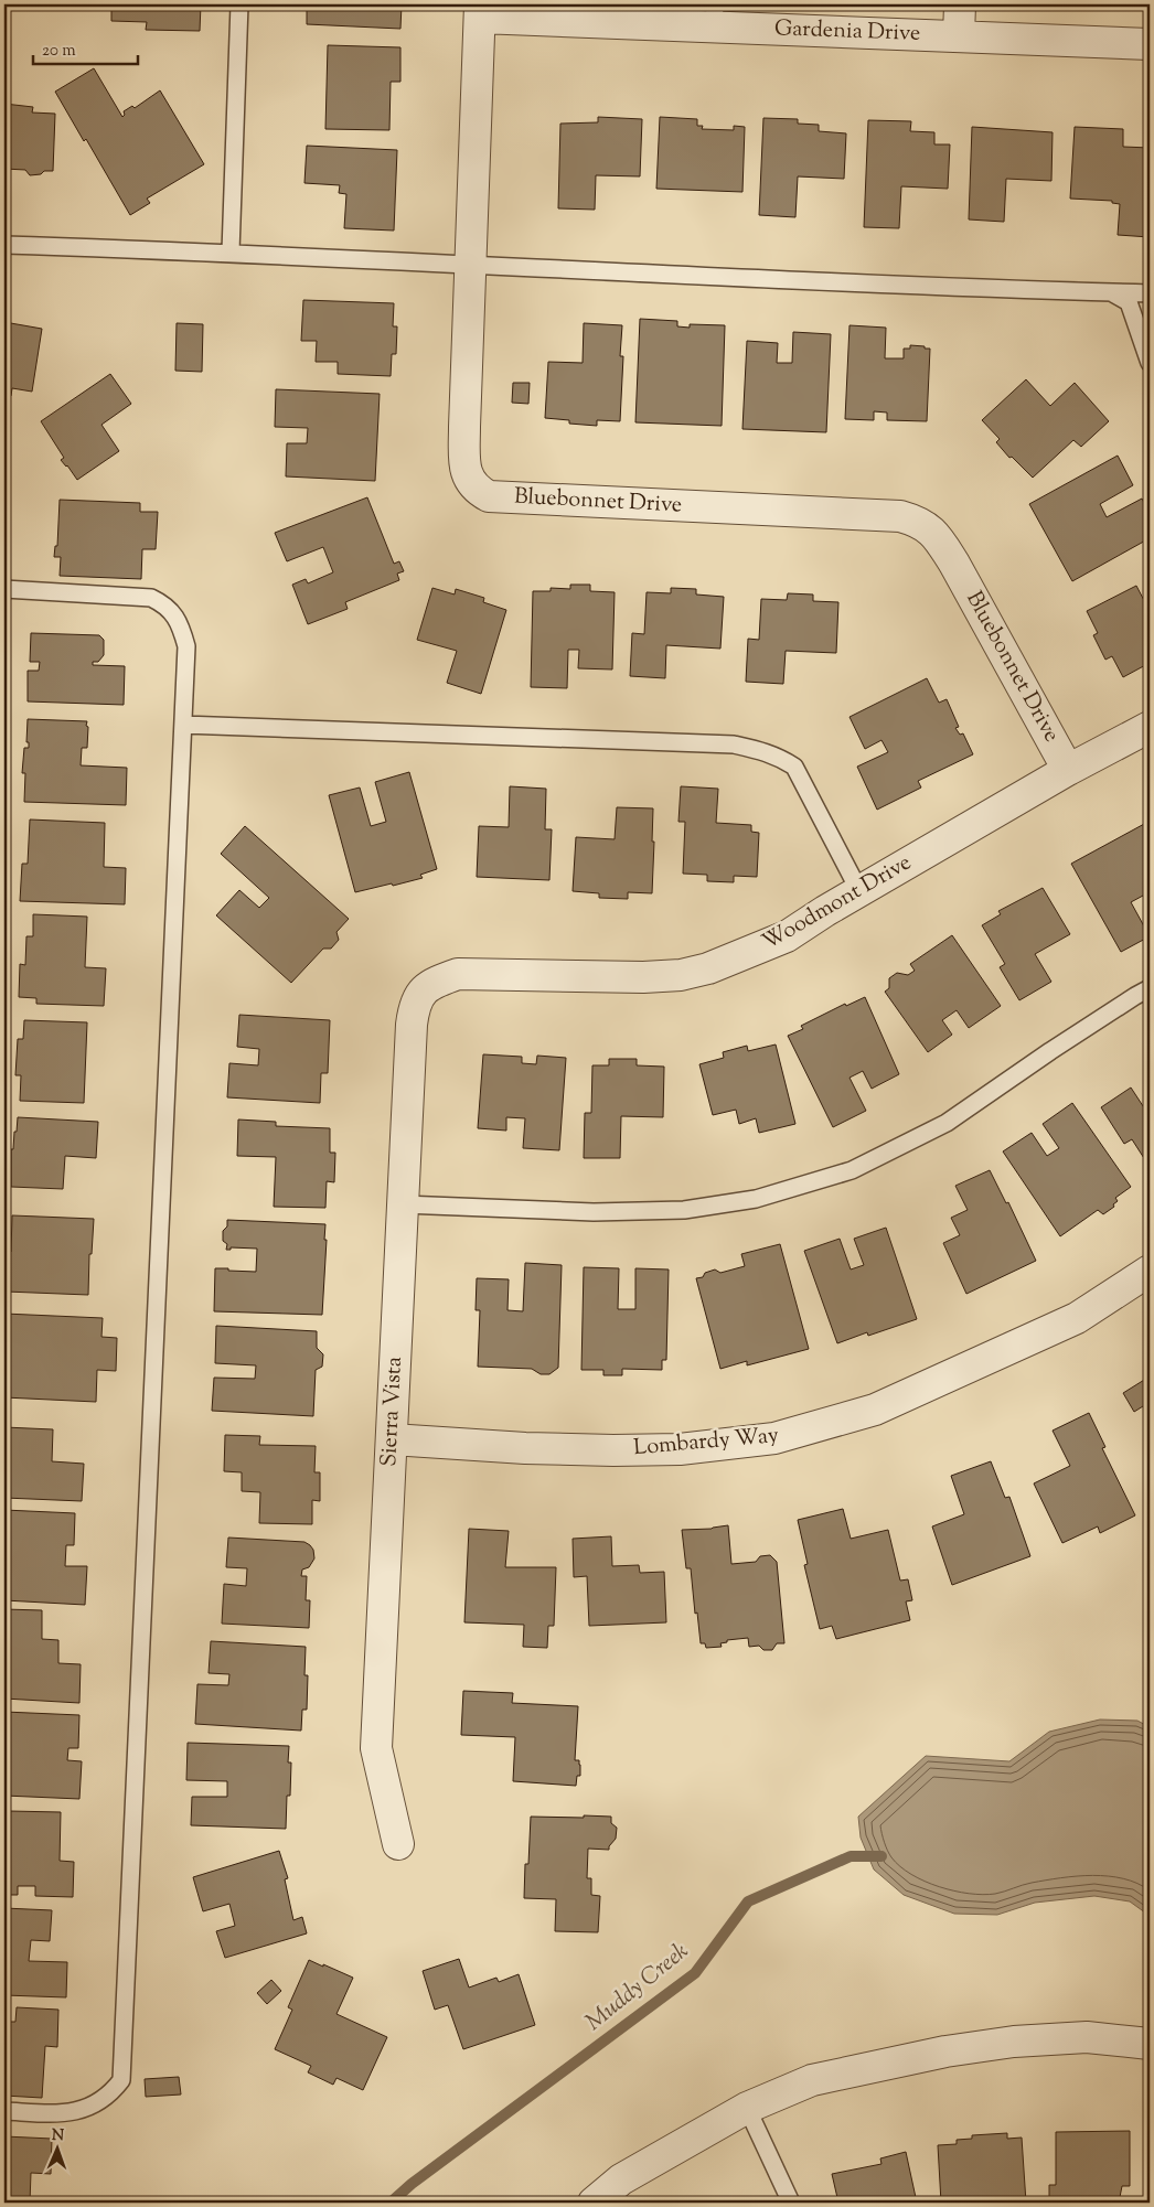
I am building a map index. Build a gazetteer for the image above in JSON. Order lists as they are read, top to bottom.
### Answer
{
  "streets": {
    "street": [
      "Gardenia Drive",
      "Bluebonnet Drive",
      "Woodmont Drive",
      "Sierra Vista",
      "Lombardy Way"
    ]
  },
  "crossings": [
    ["Gardenia Drive", "Bluebonnet Drive"],
    ["Bluebonnet Drive", "Woodmont Drive"],
    ["Woodmont Drive", "Sierra Vista"],
    ["Sierra Vista", "Lombardy Way"]
  ],
  "water": ["Muddy Creek"],
  "scale_bar": "20 m",
  "north": "top"
}
